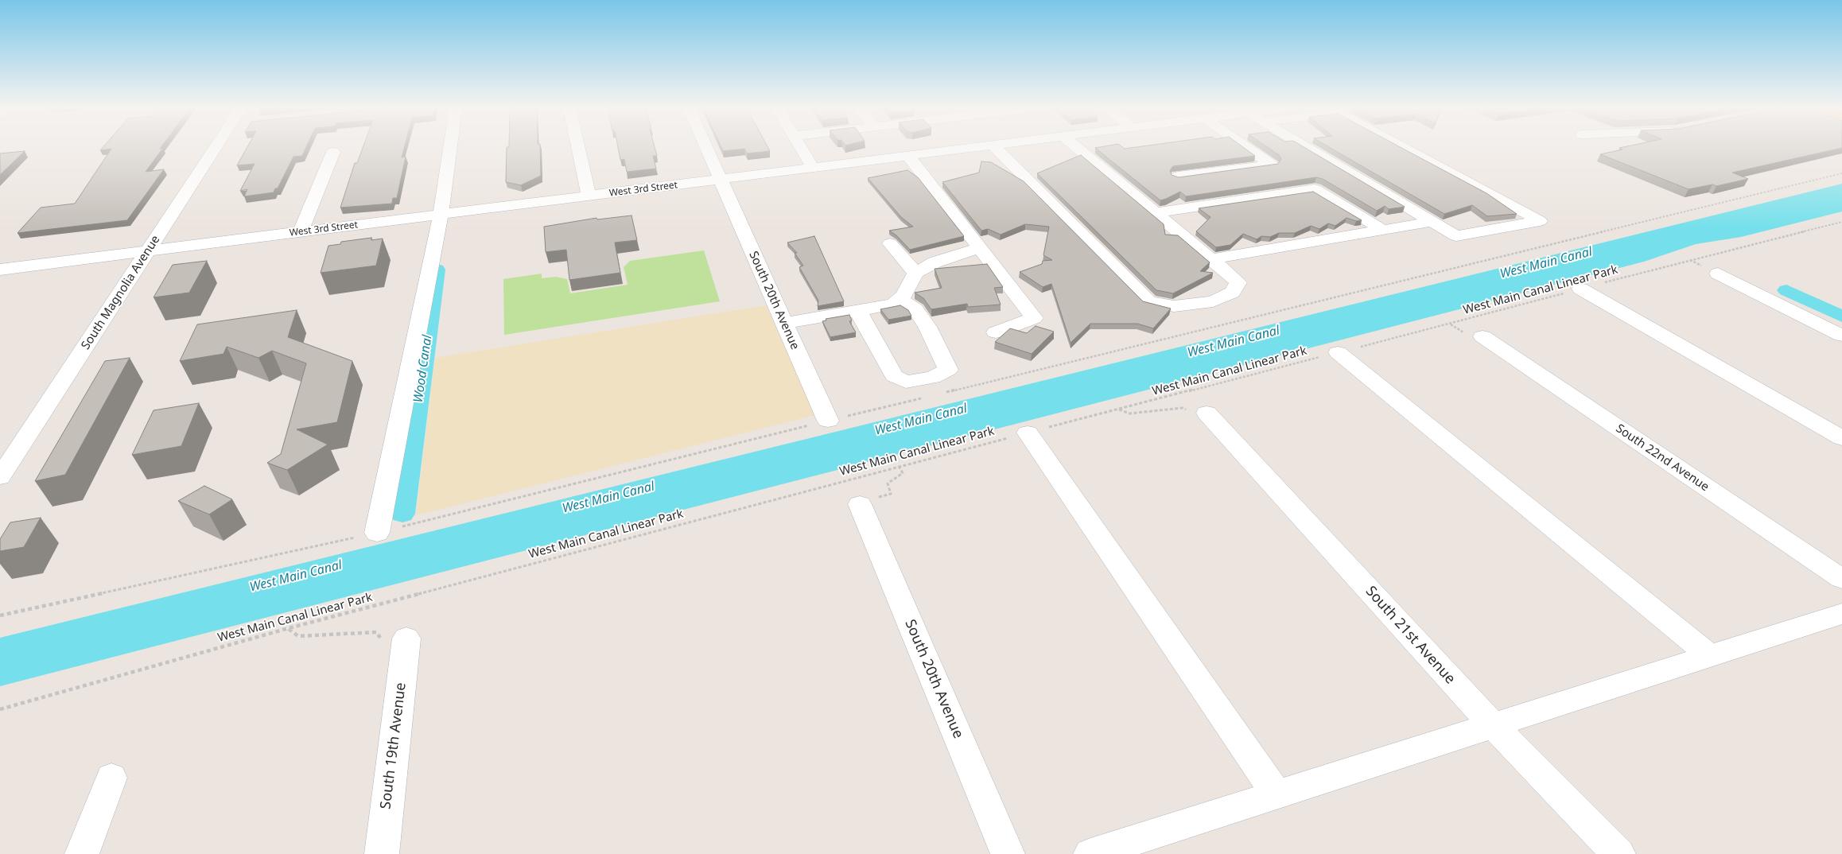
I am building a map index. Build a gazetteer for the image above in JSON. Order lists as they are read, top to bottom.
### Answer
{
  "streets": {
    "street": [
      "West 3rd Street",
      "South Magnolia Avenue",
      "South 20th Avenue",
      "South 22nd Avenue",
      "South 21st Avenue",
      "South 19th Avenue"
    ],
    "path": ["West Main Canal Linear Park"]
  },
  "crossings": [
    ["West 3rd Street", "South Magnolia Avenue"],
    ["West 3rd Street", "South 20th Avenue"]
  ],
  "water": ["West Main Canal", "Wood Canal"]
}
